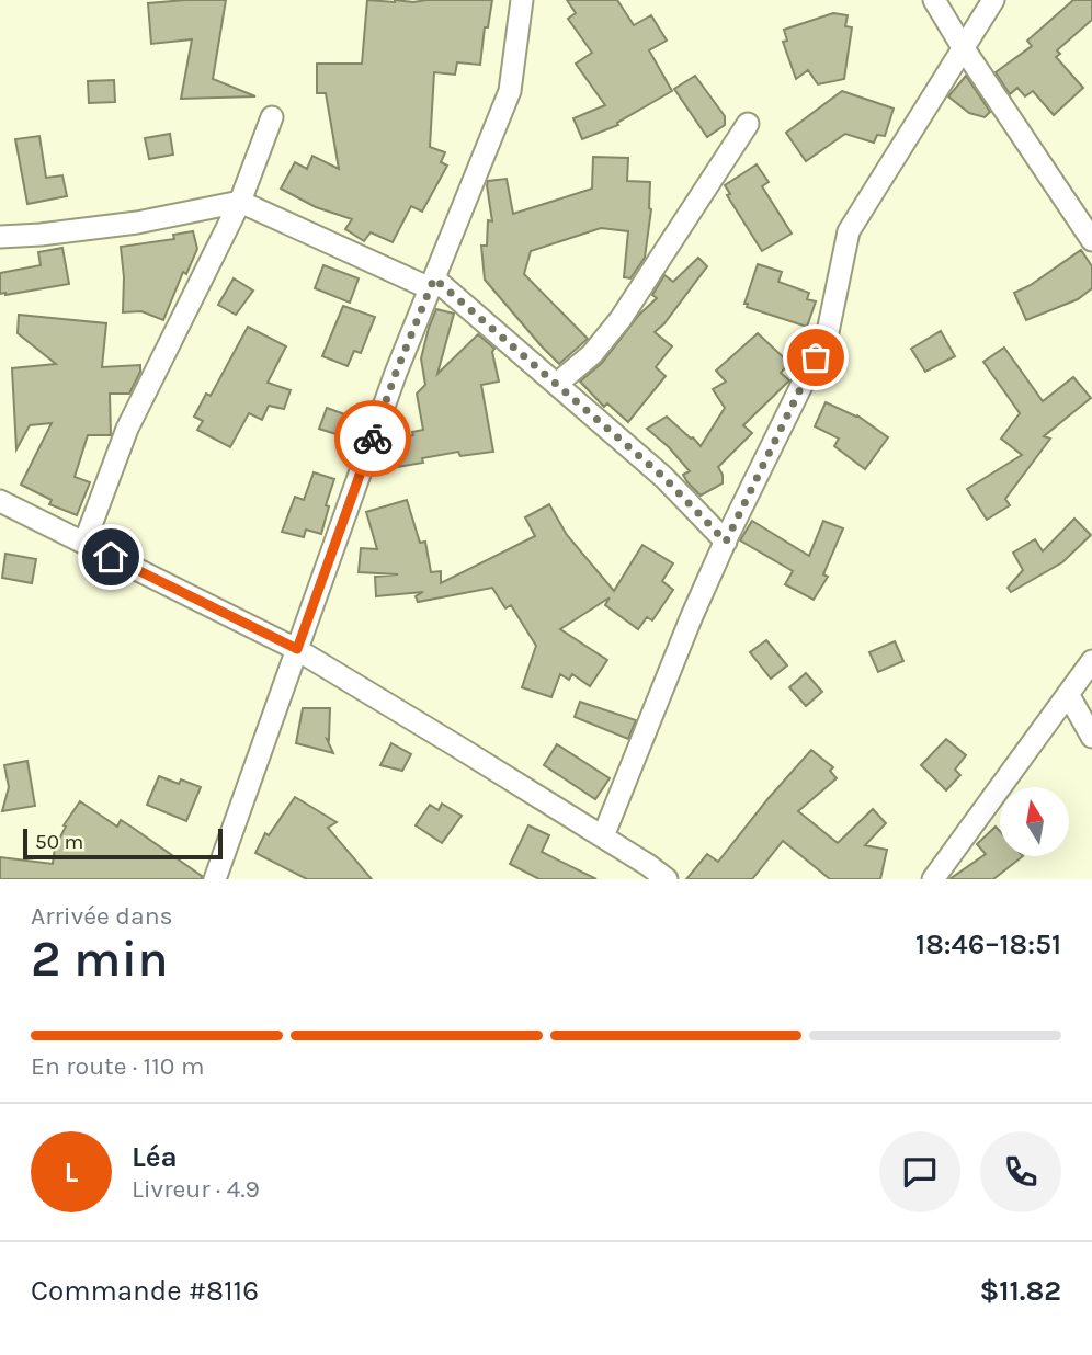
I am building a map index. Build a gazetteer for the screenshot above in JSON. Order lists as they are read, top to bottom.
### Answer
{
  "scale_bar": "50 m",
  "north": "top",
  "page": {
    "scale": "50 m",
    "heading": ["2 min", "Arrivée dans", "18:46–18:51"],
    "panel": [
      "Léa",
      "Livreur · 4.9",
      "Commande #8116",
      "$11.82"
    ],
    "bar": "En route · 110 m",
    "round": "L"
  }
}
